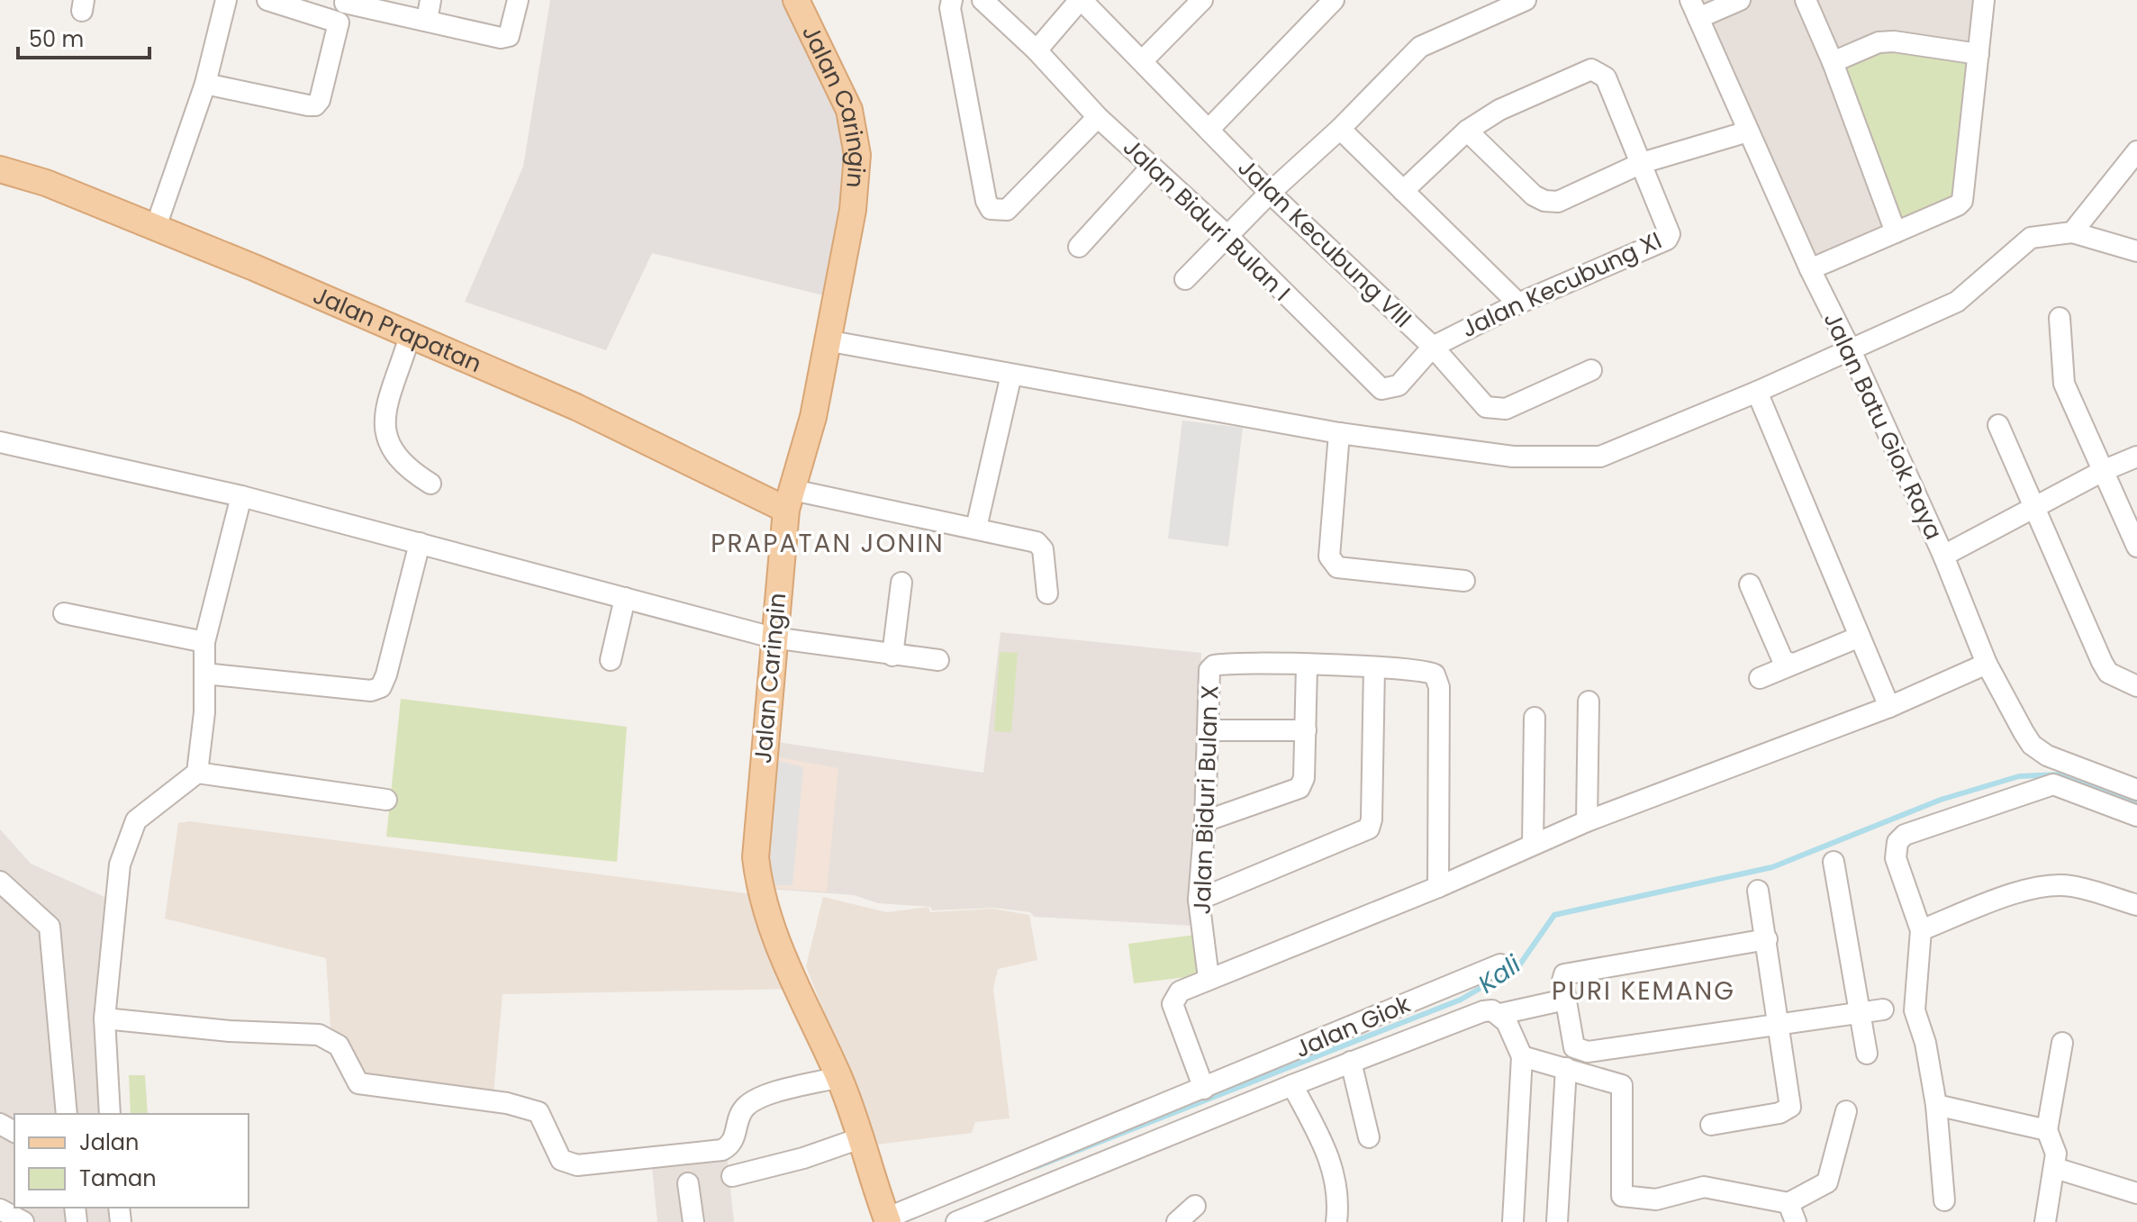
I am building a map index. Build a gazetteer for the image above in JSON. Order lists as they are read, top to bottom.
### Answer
{
  "streets": {
    "main road": ["Jalan Caringin", "Jalan Prapatan"],
    "street": [
      "Jalan Biduri Bulan I",
      "Jalan Kecubung VIII",
      "Jalan Kecubung XI",
      "Jalan Batu Giok Raya",
      "Jalan Biduri Bulan X",
      "Jalan Giok"
    ]
  },
  "crossings": [
    ["Jalan Caringin", "Jalan Prapatan"],
    ["Jalan Caringin", "Jalan Giok"],
    ["Jalan Biduri Bulan I", "Jalan Kecubung VIII"],
    ["Jalan Biduri Bulan I", "Jalan Kecubung XI"],
    ["Jalan Kecubung VIII", "Jalan Kecubung XI"]
  ],
  "districts": ["PRAPATAN JONIN", "PURI KEMANG"],
  "water": ["Kali"],
  "legend": ["Jalan", "Taman"],
  "scale_bar": "50 m"
}
